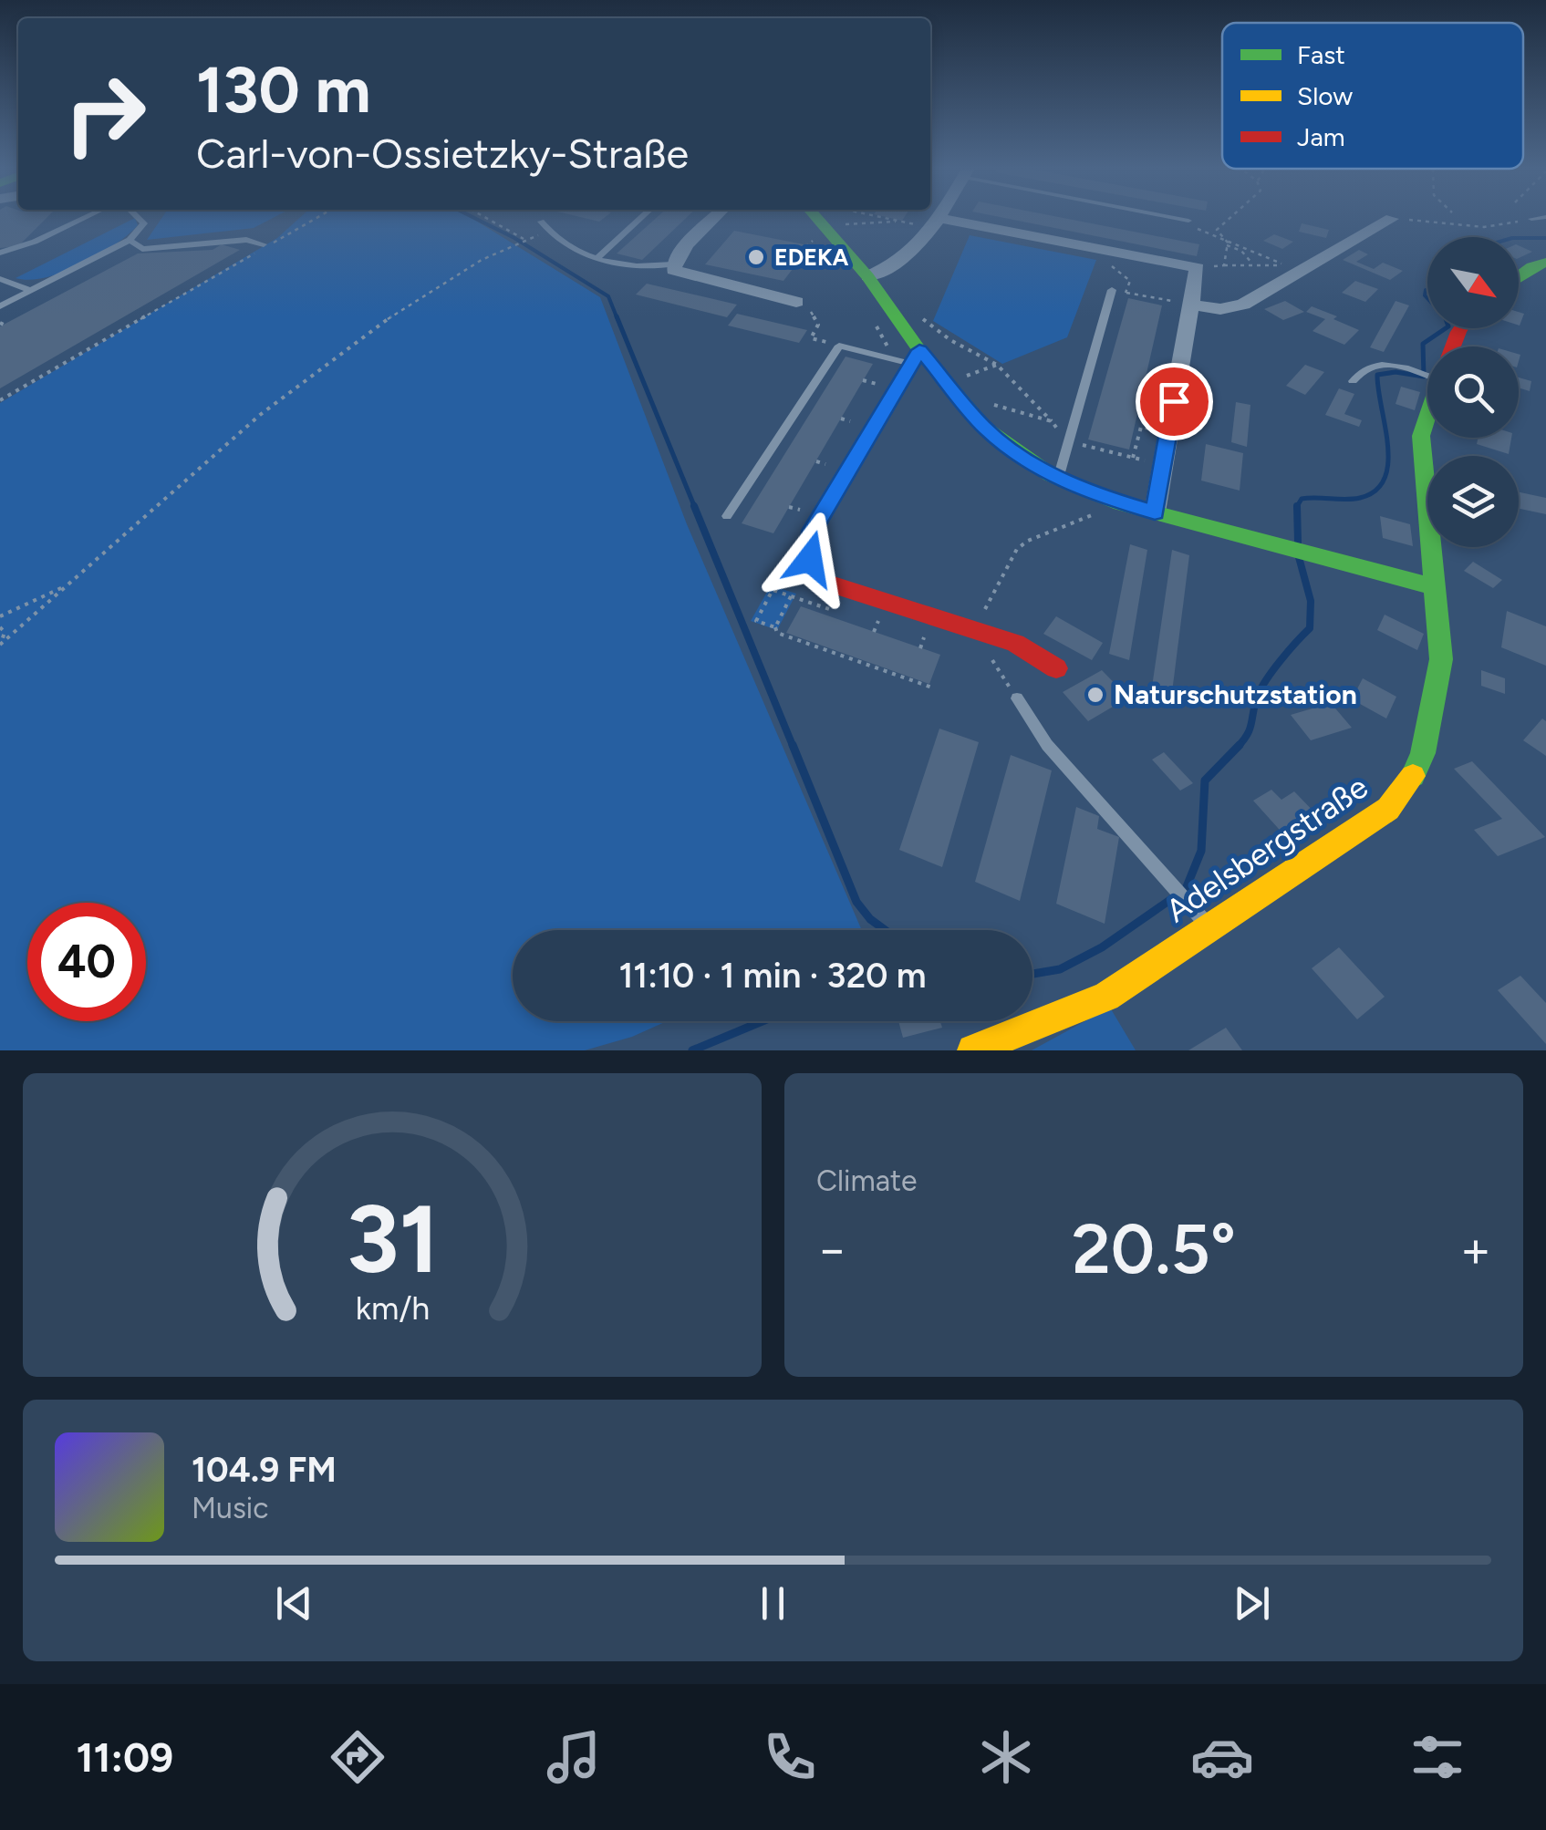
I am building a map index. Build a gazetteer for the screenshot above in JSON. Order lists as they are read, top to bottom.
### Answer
{
  "streets": {
    "street": ["Adelsbergstraße"]
  },
  "places": ["EDEKA", "Naturschutzstation"],
  "legend": ["Fast", "Slow", "Jam"],
  "north": "bottom right",
  "page": {
    "turn": ["130 m", "Carl-von-Ossietzky-Straße"],
    "limit": "40",
    "trip": "11:10 · 1 min · 320 m",
    "tile": "Climate",
    "heat": ["−", "20.5°", "+"],
    "song": ["104.9 FM", "Music"],
    "tabs": "11:09",
    "gauge": ["31", "km/h"]
  }
}
